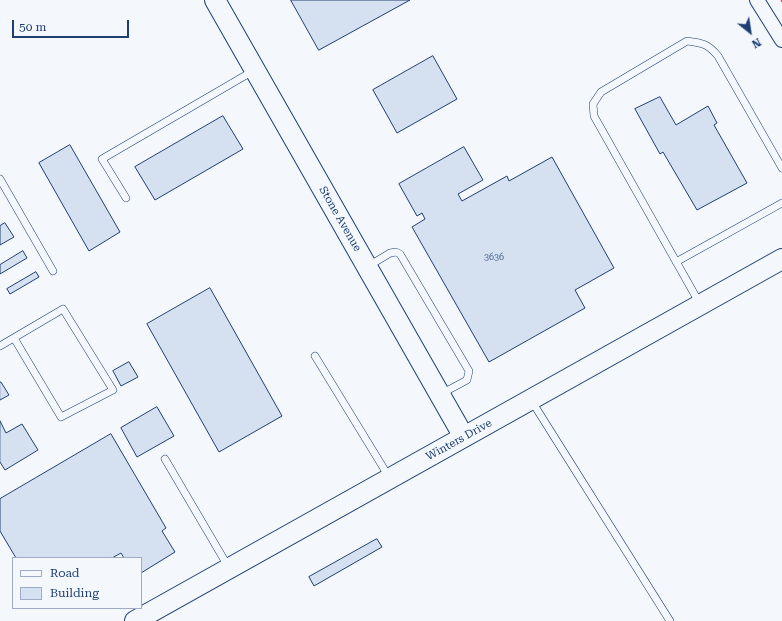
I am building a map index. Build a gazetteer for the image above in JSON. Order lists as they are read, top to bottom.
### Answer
{
  "streets": {
    "street": ["Stone Avenue", "Winters Drive"]
  },
  "crossings": [
    ["Stone Avenue", "Winters Drive"]
  ],
  "house_numbers": ["3636"],
  "legend": ["Road", "Building"],
  "scale_bar": "50 m",
  "north": "bottom right"
}
